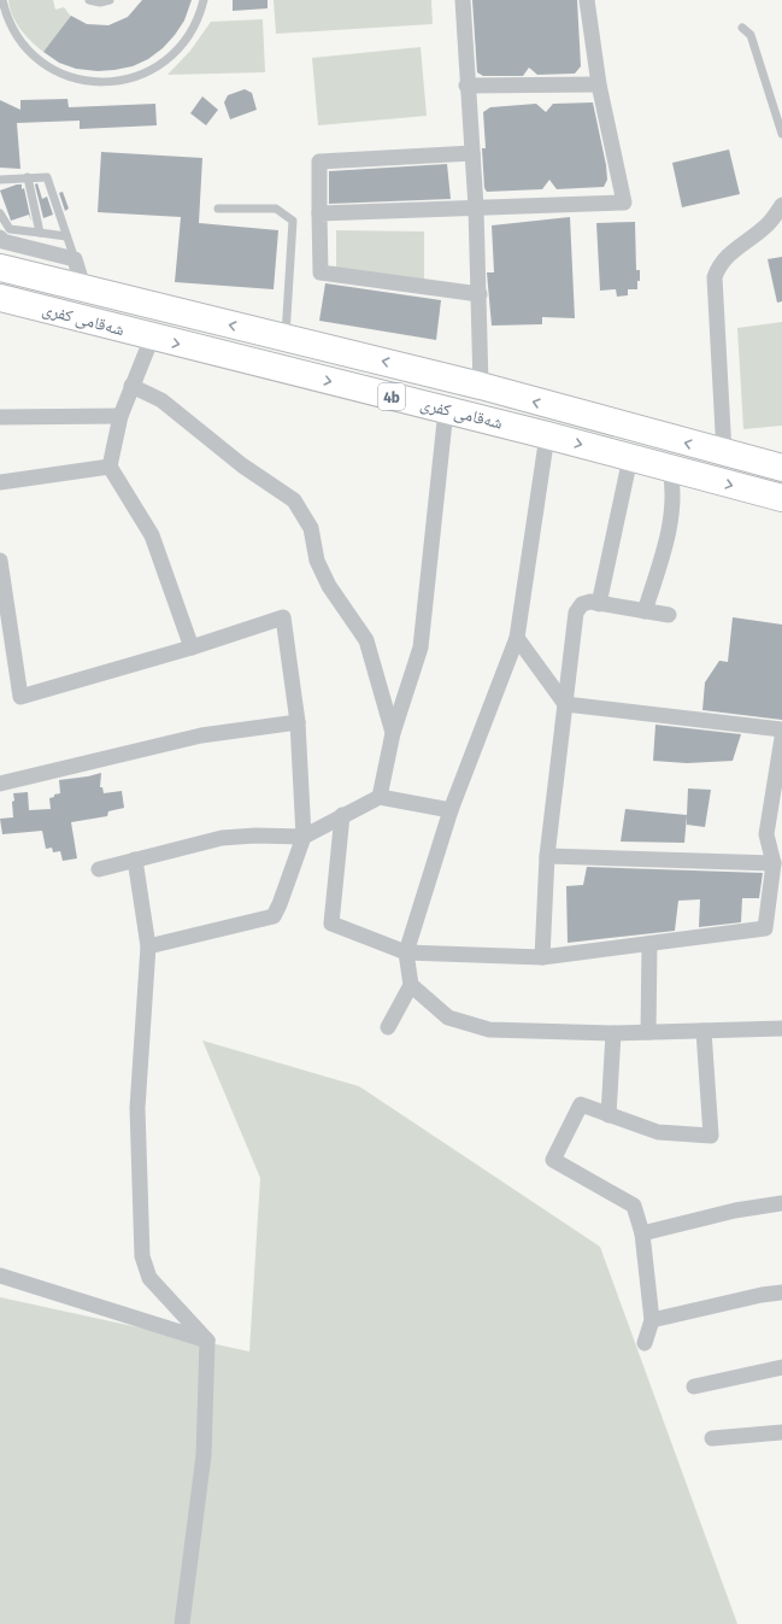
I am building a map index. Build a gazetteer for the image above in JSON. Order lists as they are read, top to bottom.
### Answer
{
  "streets": {
    "highway": ["شەقامی کفری", "4b"]
  }
}
